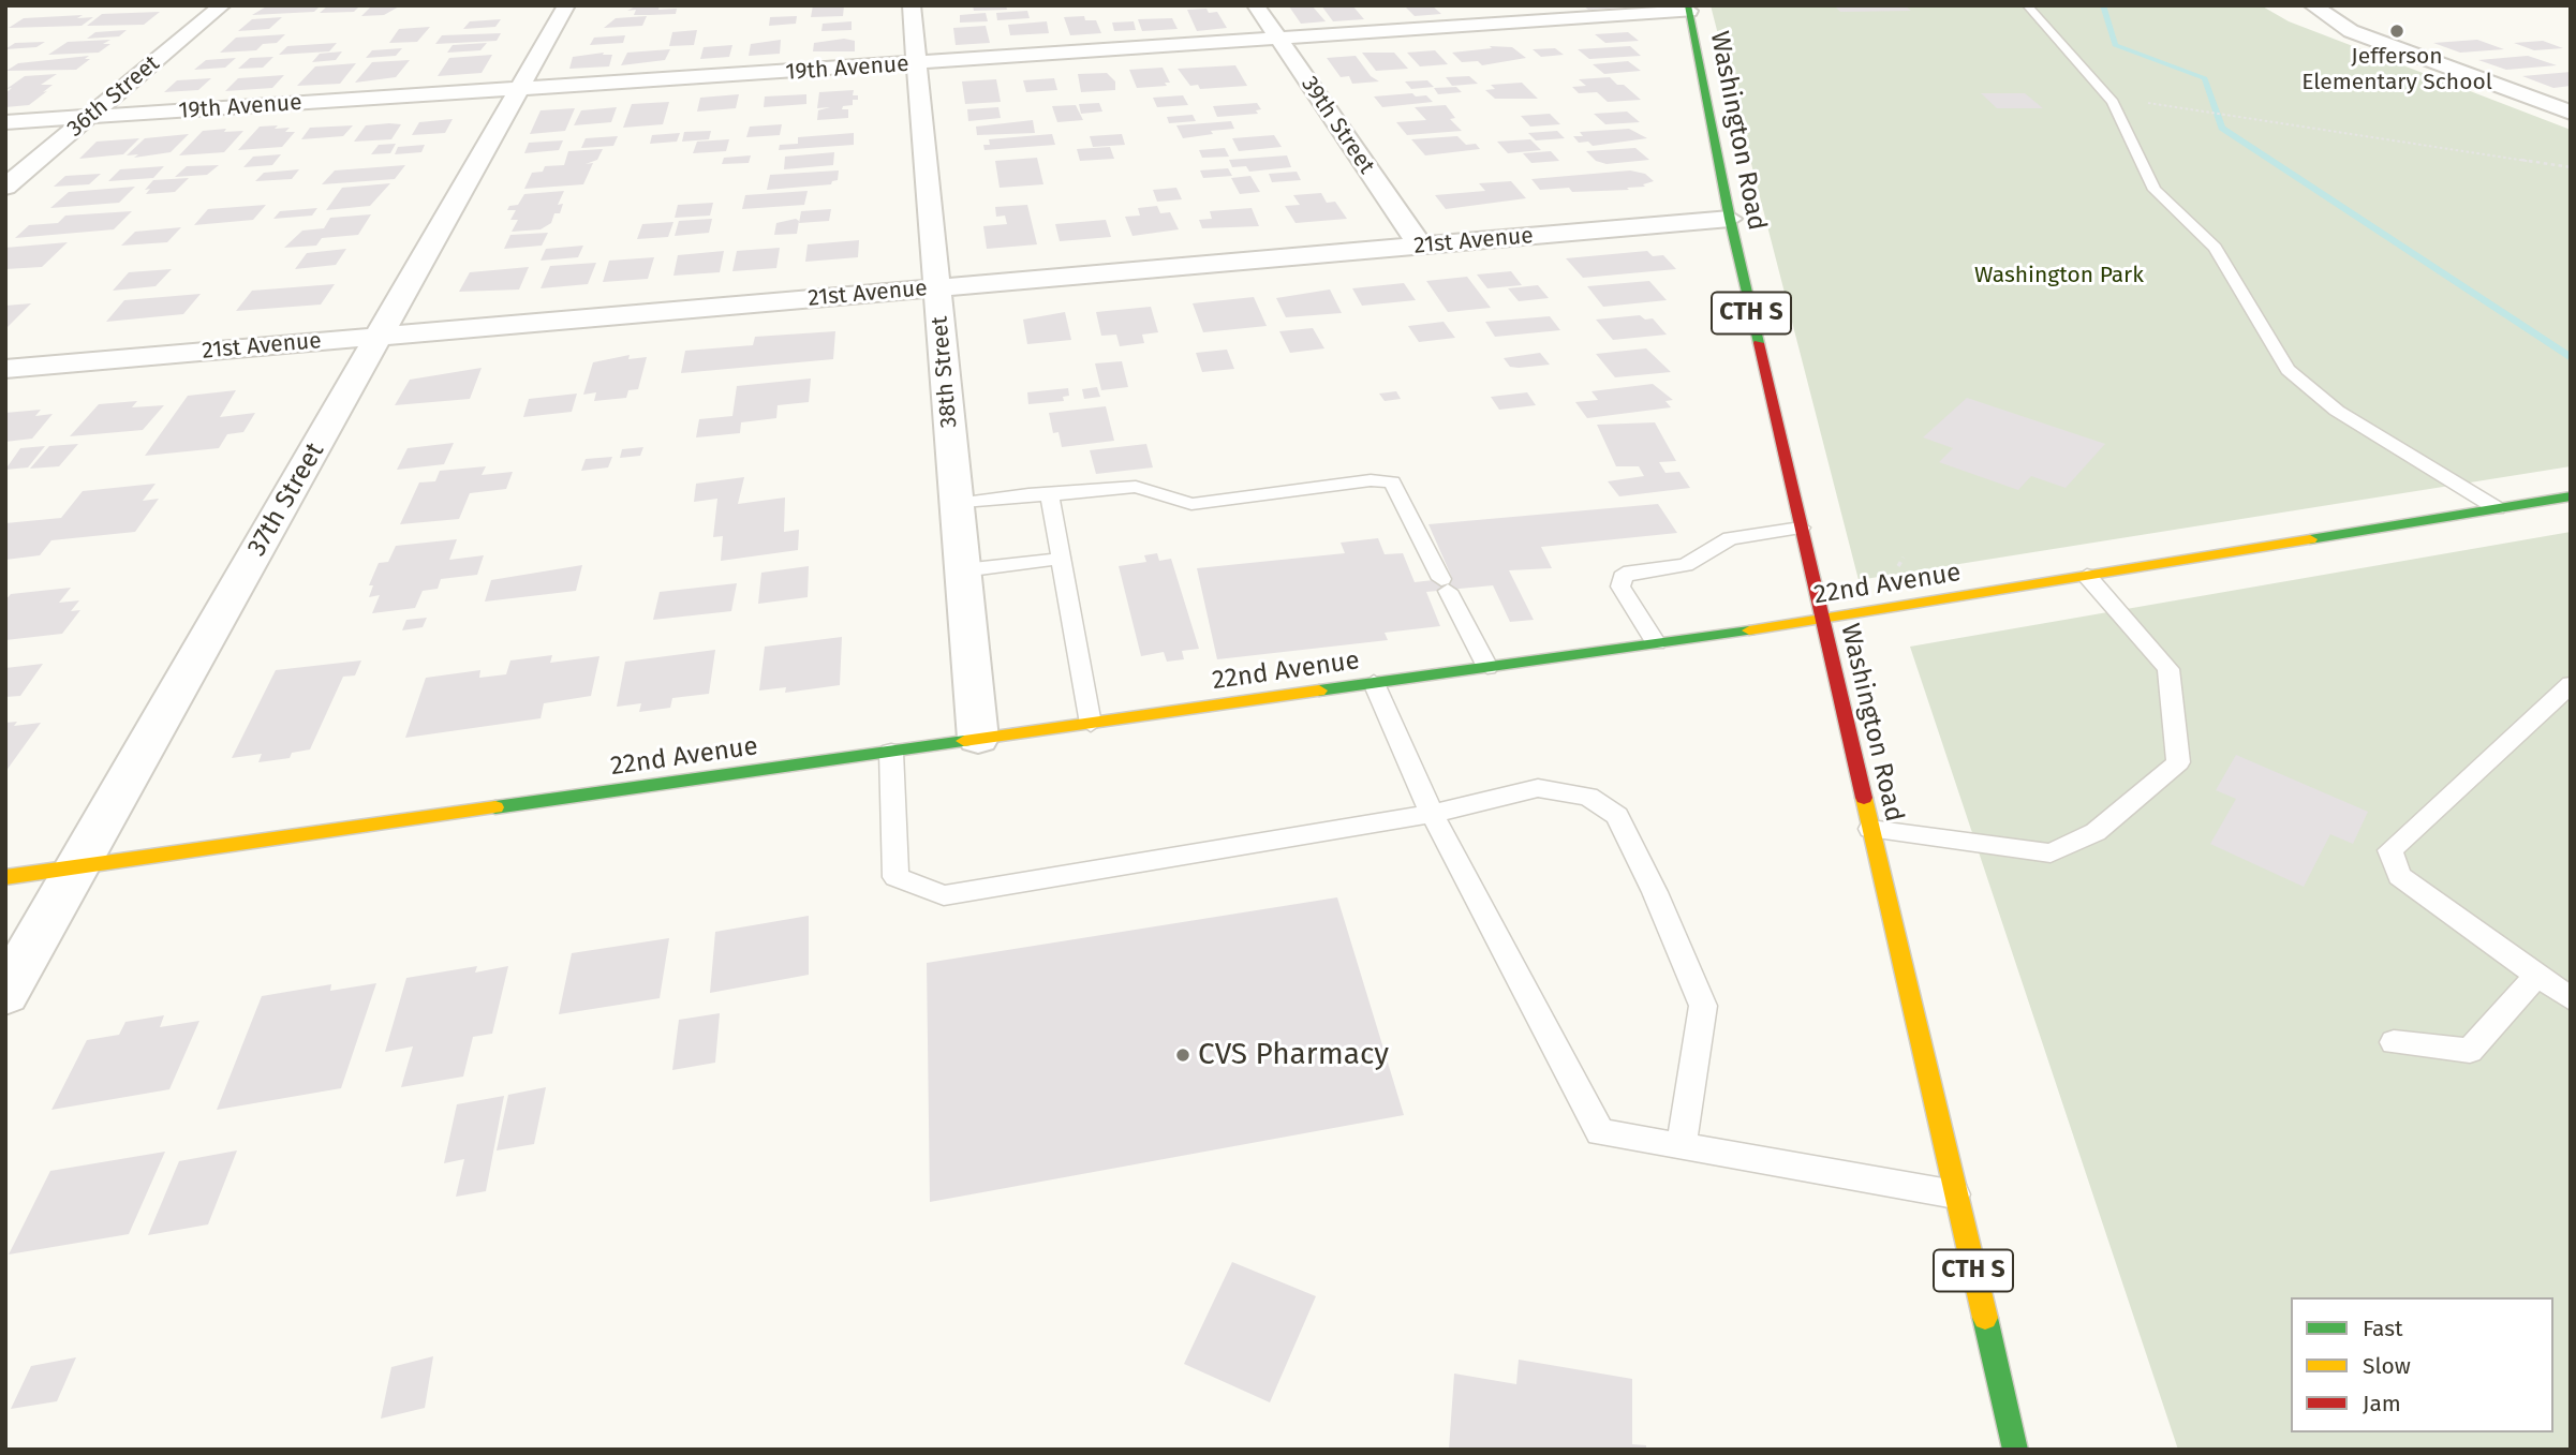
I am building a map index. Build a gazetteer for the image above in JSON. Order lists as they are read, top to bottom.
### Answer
{
  "streets": {
    "main road": ["Washington Road", "CTH S", "22nd Avenue"],
    "street": [
      "19th Avenue",
      "36th Street",
      "39th Street",
      "21st Avenue",
      "38th Street",
      "37th Street"
    ]
  },
  "crossings": [
    ["19th Avenue", "36th Street"],
    ["19th Avenue", "39th Street"],
    ["19th Avenue", "Washington Road"],
    ["19th Avenue", "38th Street"],
    ["19th Avenue", "37th Street"],
    ["39th Street", "21st Avenue"],
    ["Washington Road", "21st Avenue"],
    ["Washington Road", "22nd Avenue"],
    ["21st Avenue", "38th Street"],
    ["21st Avenue", "37th Street"],
    ["38th Street", "22nd Avenue"],
    ["37th Street", "22nd Avenue"]
  ],
  "parks": ["Washington Park"],
  "places": ["Jefferson Elementary School", "CVS Pharmacy"],
  "legend": ["Fast", "Slow", "Jam"]
}
